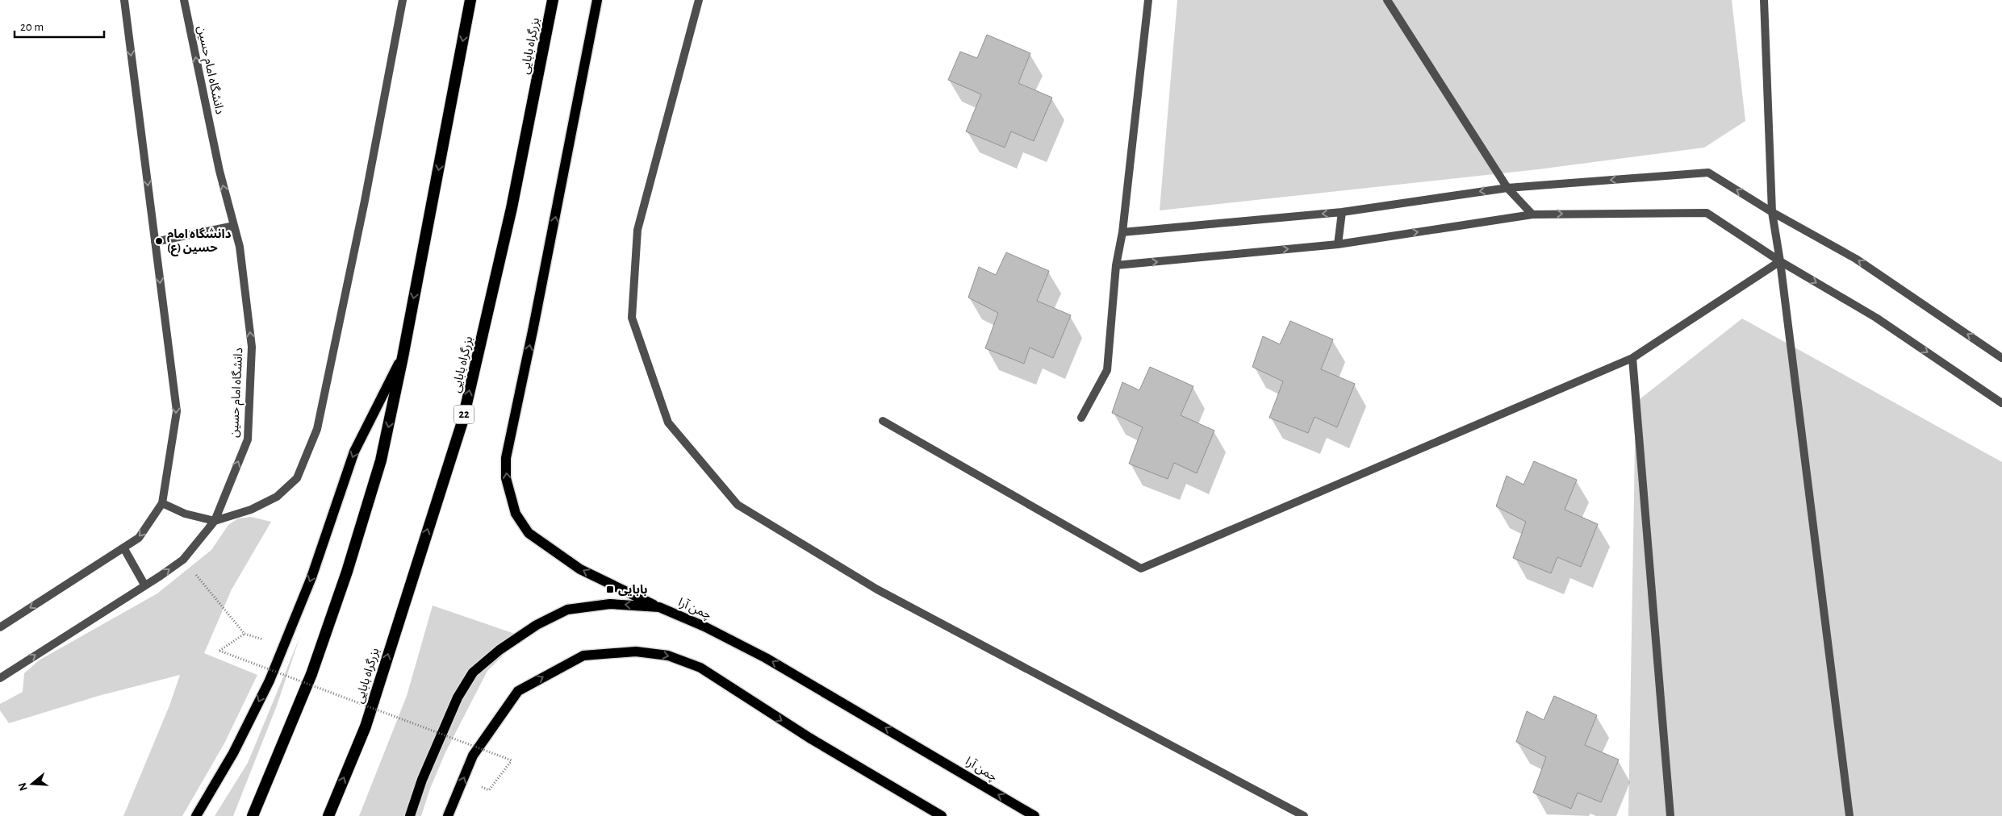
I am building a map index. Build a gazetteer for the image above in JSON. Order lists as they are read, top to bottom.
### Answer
{
  "streets": {
    "highway": ["بزرگراه بابایی", "22"],
    "main road": ["چمن آرا"],
    "street": ["دانشگاه امام حسین"]
  },
  "places": {
    "other": ["دانشگاه امام حسین (ع)"],
    "transit": ["بابایی"]
  },
  "scale_bar": "20 m",
  "north": "left"
}
